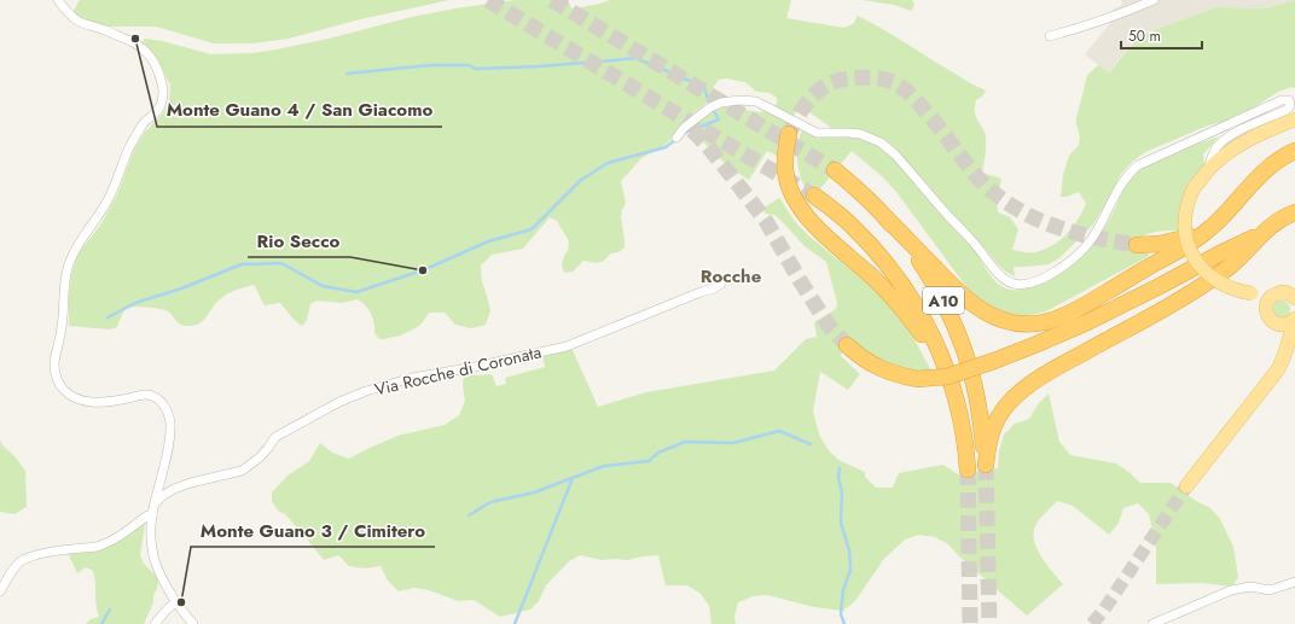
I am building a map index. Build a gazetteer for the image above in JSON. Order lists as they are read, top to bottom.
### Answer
{
  "streets": {
    "highway": ["A10"],
    "street": ["Via Rocche di Coronata"]
  },
  "districts": ["Rocche"],
  "places": ["Monte Guano 4 / San Giacomo", "Rio Secco", "Monte Guano 3 / Cimitero"],
  "scale_bar": "50 m"
}
